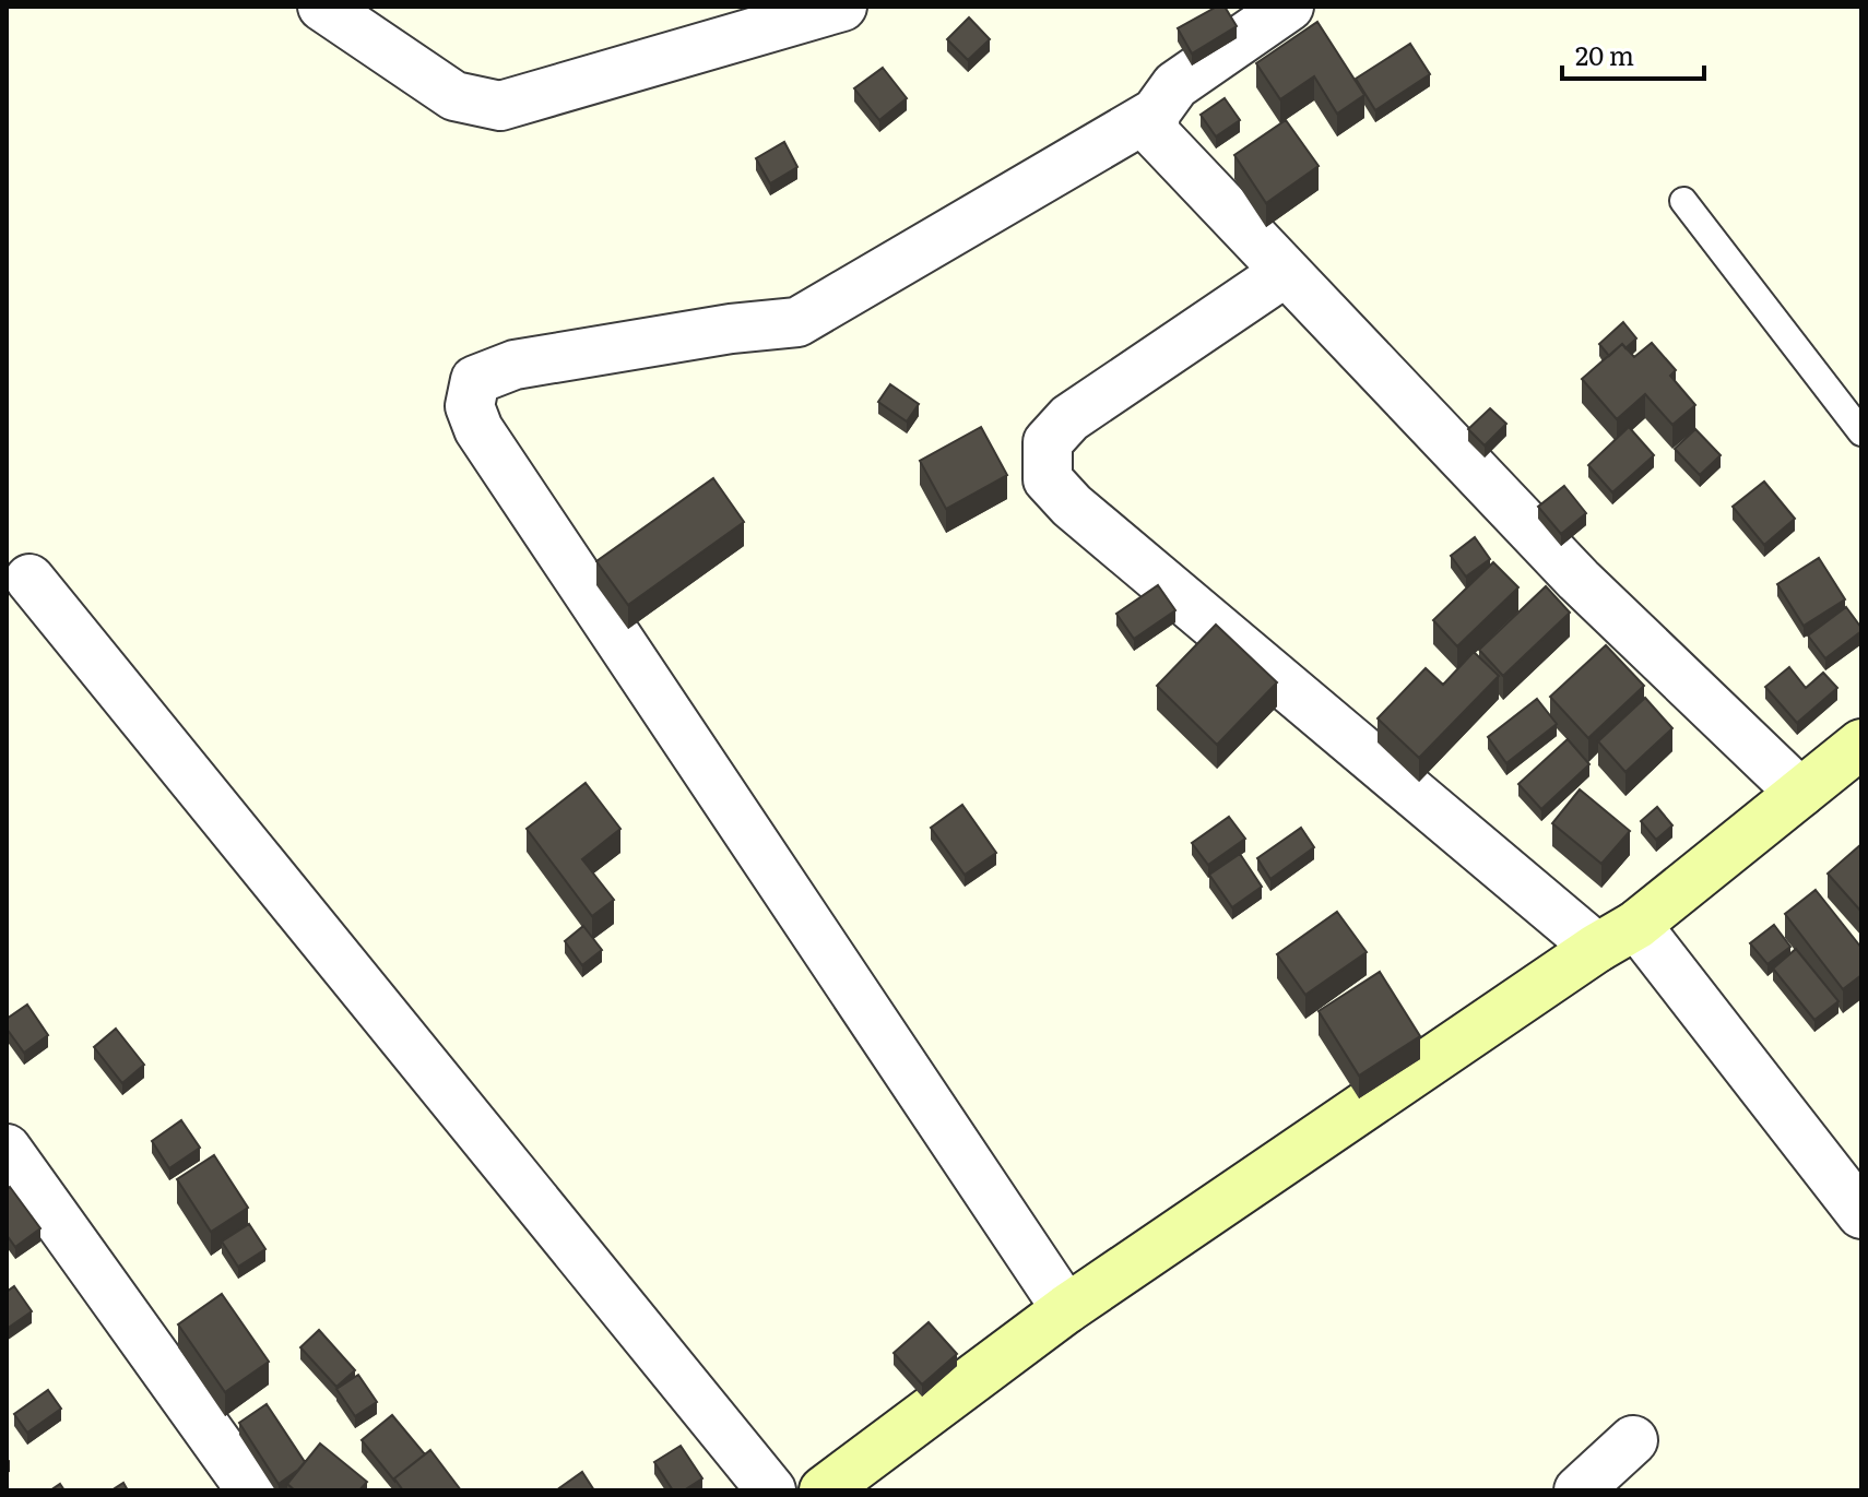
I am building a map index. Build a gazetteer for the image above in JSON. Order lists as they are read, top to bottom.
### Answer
{
  "scale_bar": "20 m"
}
